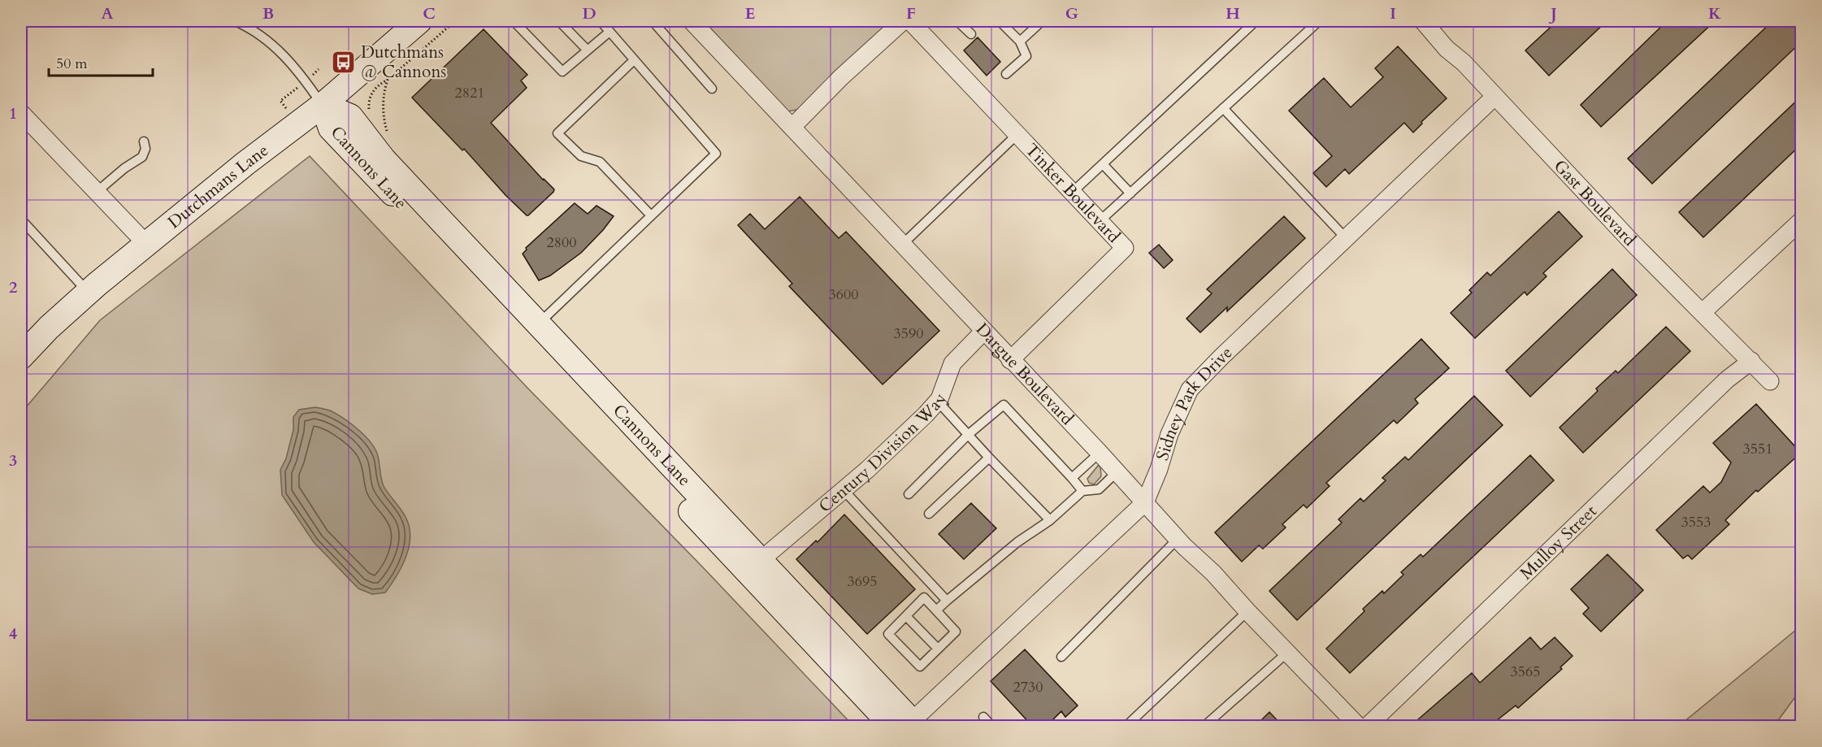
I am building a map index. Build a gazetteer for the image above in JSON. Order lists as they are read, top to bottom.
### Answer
{
  "streets": {
    "main road": ["Cannons Lane", "Dutchmans Lane"],
    "street": [
      "Tinker Boulevard",
      "Gast Boulevard",
      "Dargue Boulevard",
      "Sidney Park Drive",
      "Century Division Way",
      "Mulloy Street"
    ]
  },
  "crossings": [
    ["Cannons Lane", "Dutchmans Lane"],
    ["Cannons Lane", "Sidney Park Drive"],
    ["Cannons Lane", "Century Division Way"],
    ["Tinker Boulevard", "Dargue Boulevard"],
    ["Gast Boulevard", "Sidney Park Drive"],
    ["Gast Boulevard", "Mulloy Street"],
    ["Dargue Boulevard", "Sidney Park Drive"],
    ["Dargue Boulevard", "Century Division Way"]
  ],
  "places": {
    "bus stop": ["Dutchmans @ Cannons"]
  },
  "house_numbers": [
    "2821",
    "2800",
    "3600",
    "3590",
    "3551",
    "3553",
    "3695",
    "3565",
    "2730"
  ],
  "scale_bar": "50 m",
  "grid": {
    "columns": [
      "A",
      "B",
      "C",
      "D",
      "E",
      "F",
      "G",
      "H",
      "I",
      "J",
      "K"
    ],
    "rows": [
      "1",
      "2",
      "3",
      "4"
    ]
  }
}
